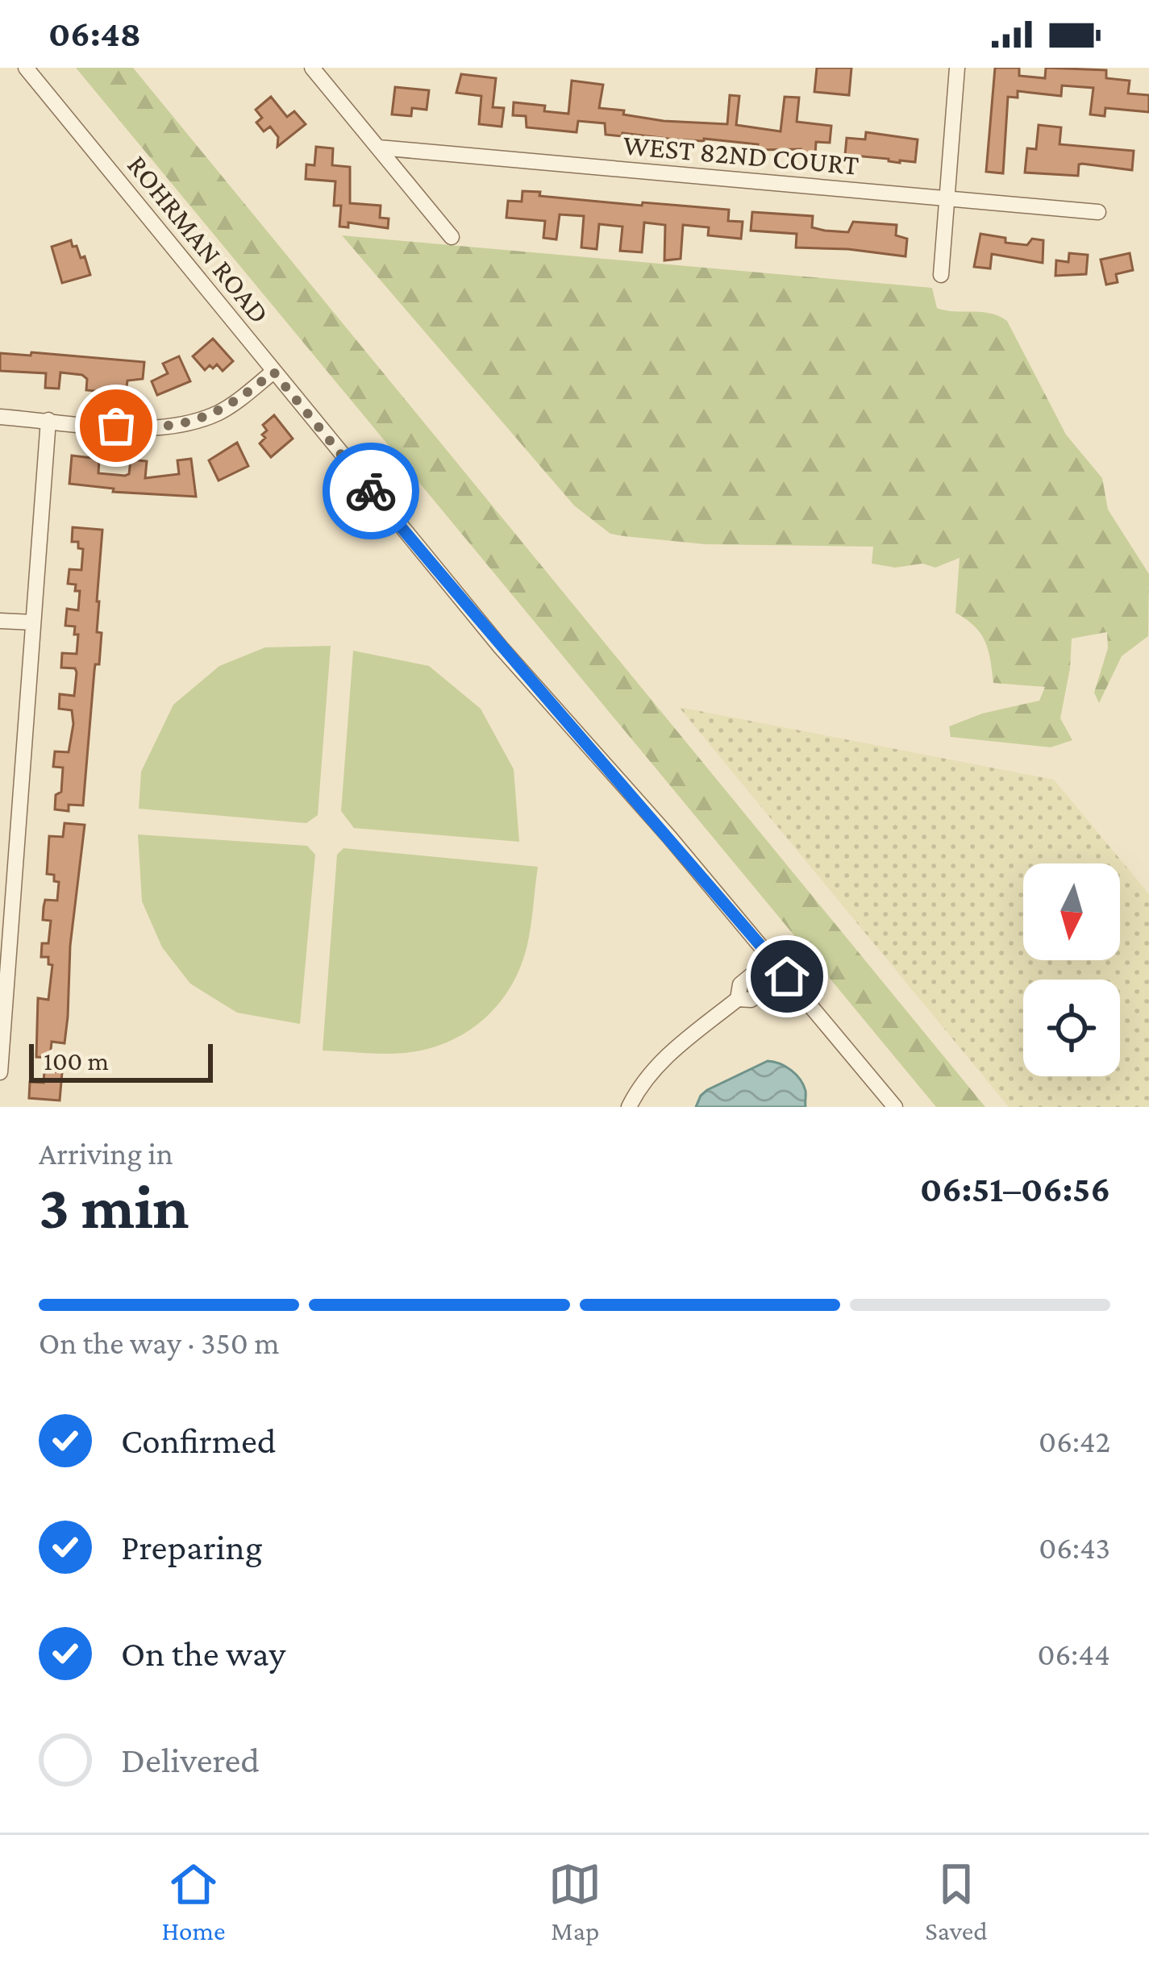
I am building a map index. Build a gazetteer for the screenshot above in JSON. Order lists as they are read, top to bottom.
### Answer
{
  "streets": {
    "street": ["WEST 82ND COURT", "ROHRMAN ROAD"]
  },
  "scale_bar": "100 m",
  "north": "bottom",
  "page": {
    "status": "06:48",
    "scale": "100 m",
    "heading": ["3 min", "Arriving in", "06:51–06:56"],
    "bar": "On the way · 350 m",
    "list": [
      ["Confirmed", "06:42"],
      ["Preparing", "06:43"],
      ["On the way", "06:44"],
      "Delivered"
    ],
    "tabs": ["Home", "Map", "Saved"]
  }
}
